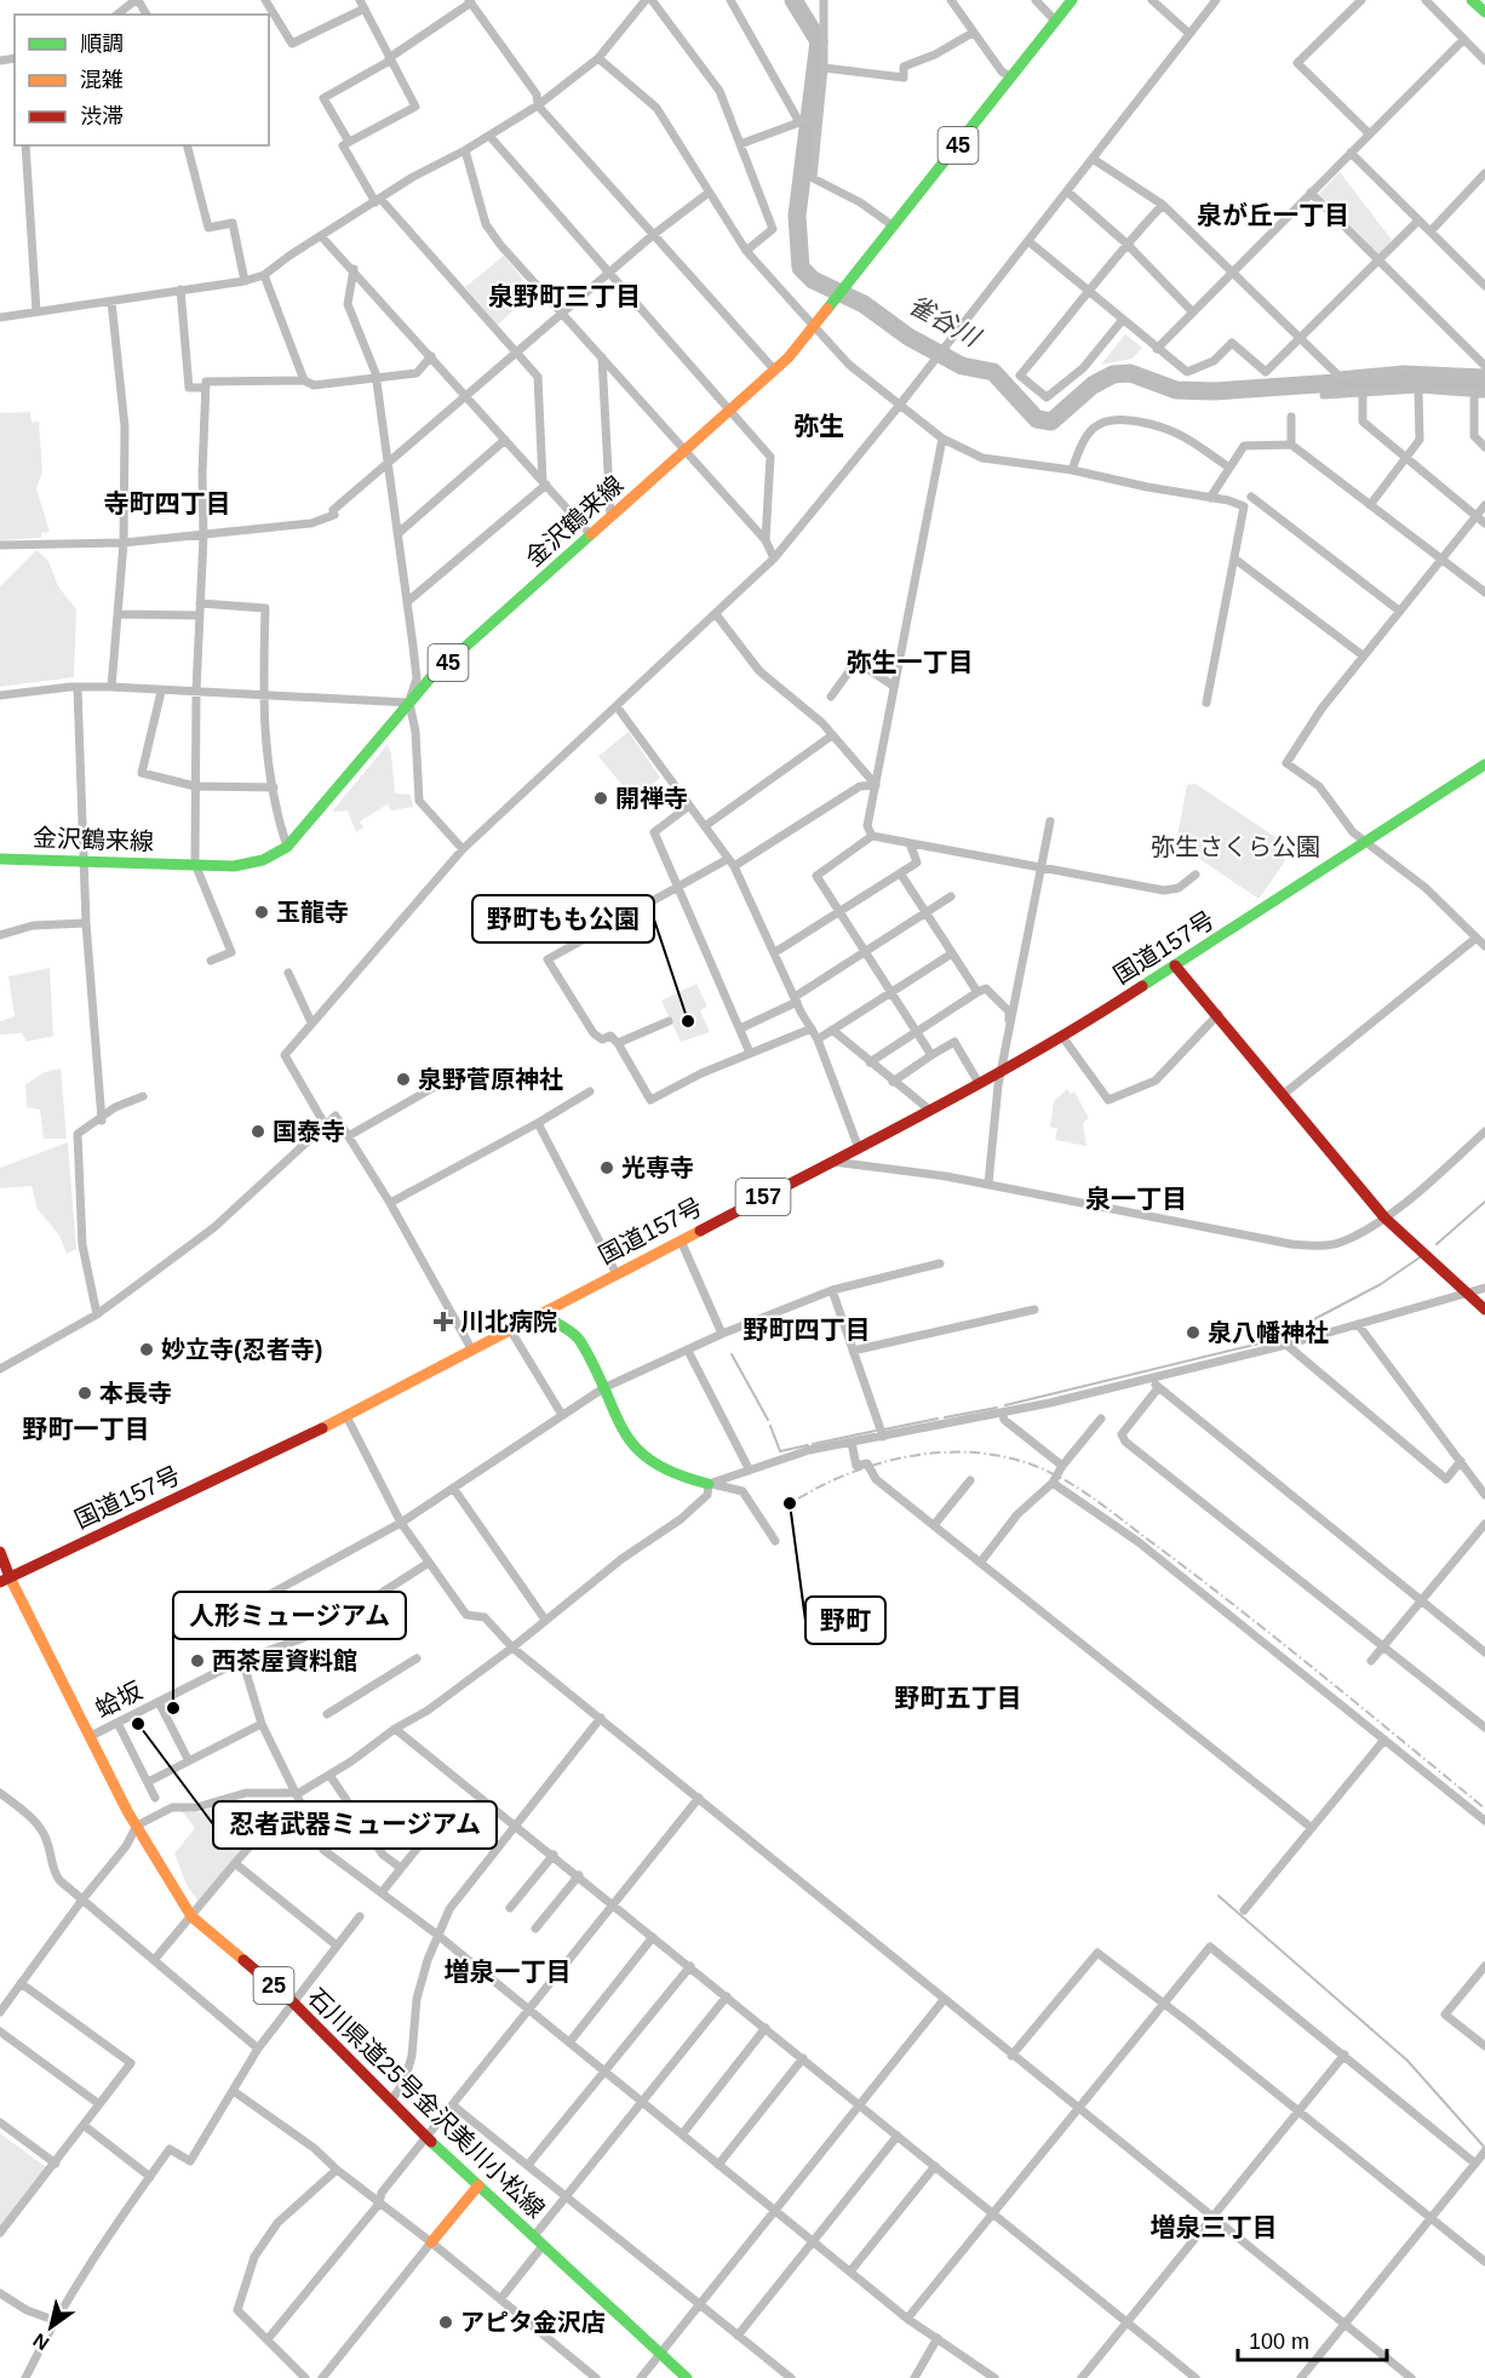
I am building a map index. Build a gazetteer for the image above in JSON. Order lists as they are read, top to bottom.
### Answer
{
  "streets": {
    "main road": [
      "45",
      "金沢鶴来線",
      "国道157号",
      "157",
      "25",
      "石川県道25号金沢美川小松線"
    ],
    "street": ["蛤坂"]
  },
  "crossings": [
    ["国道157号", "石川県道25号金沢美川小松線"],
    ["蛤坂", "石川県道25号金沢美川小松線"]
  ],
  "districts": [
    "泉が丘一丁目",
    "泉野町三丁目",
    "弥生",
    "寺町四丁目",
    "弥生一丁目",
    "泉一丁目",
    "野町四丁目",
    "野町一丁目",
    "野町五丁目",
    "増泉一丁目",
    "増泉三丁目"
  ],
  "water": ["雀谷川"],
  "parks": ["弥生さくら公園"],
  "places": {
    "other": [
      "開禅寺",
      "玉龍寺",
      "野町もも公園",
      "泉野菅原神社",
      "国泰寺",
      "光専寺",
      "泉八幡神社",
      "妙立寺(忍者寺)",
      "本長寺",
      "野町",
      "西茶屋資料館",
      "人形ミュージアム",
      "忍者武器ミュージアム",
      "アピタ金沢店"
    ],
    "health": ["川北病院"]
  },
  "legend": ["順調", "混雑", "渋滞"],
  "scale_bar": "100 m",
  "north": "bottom left"
}
